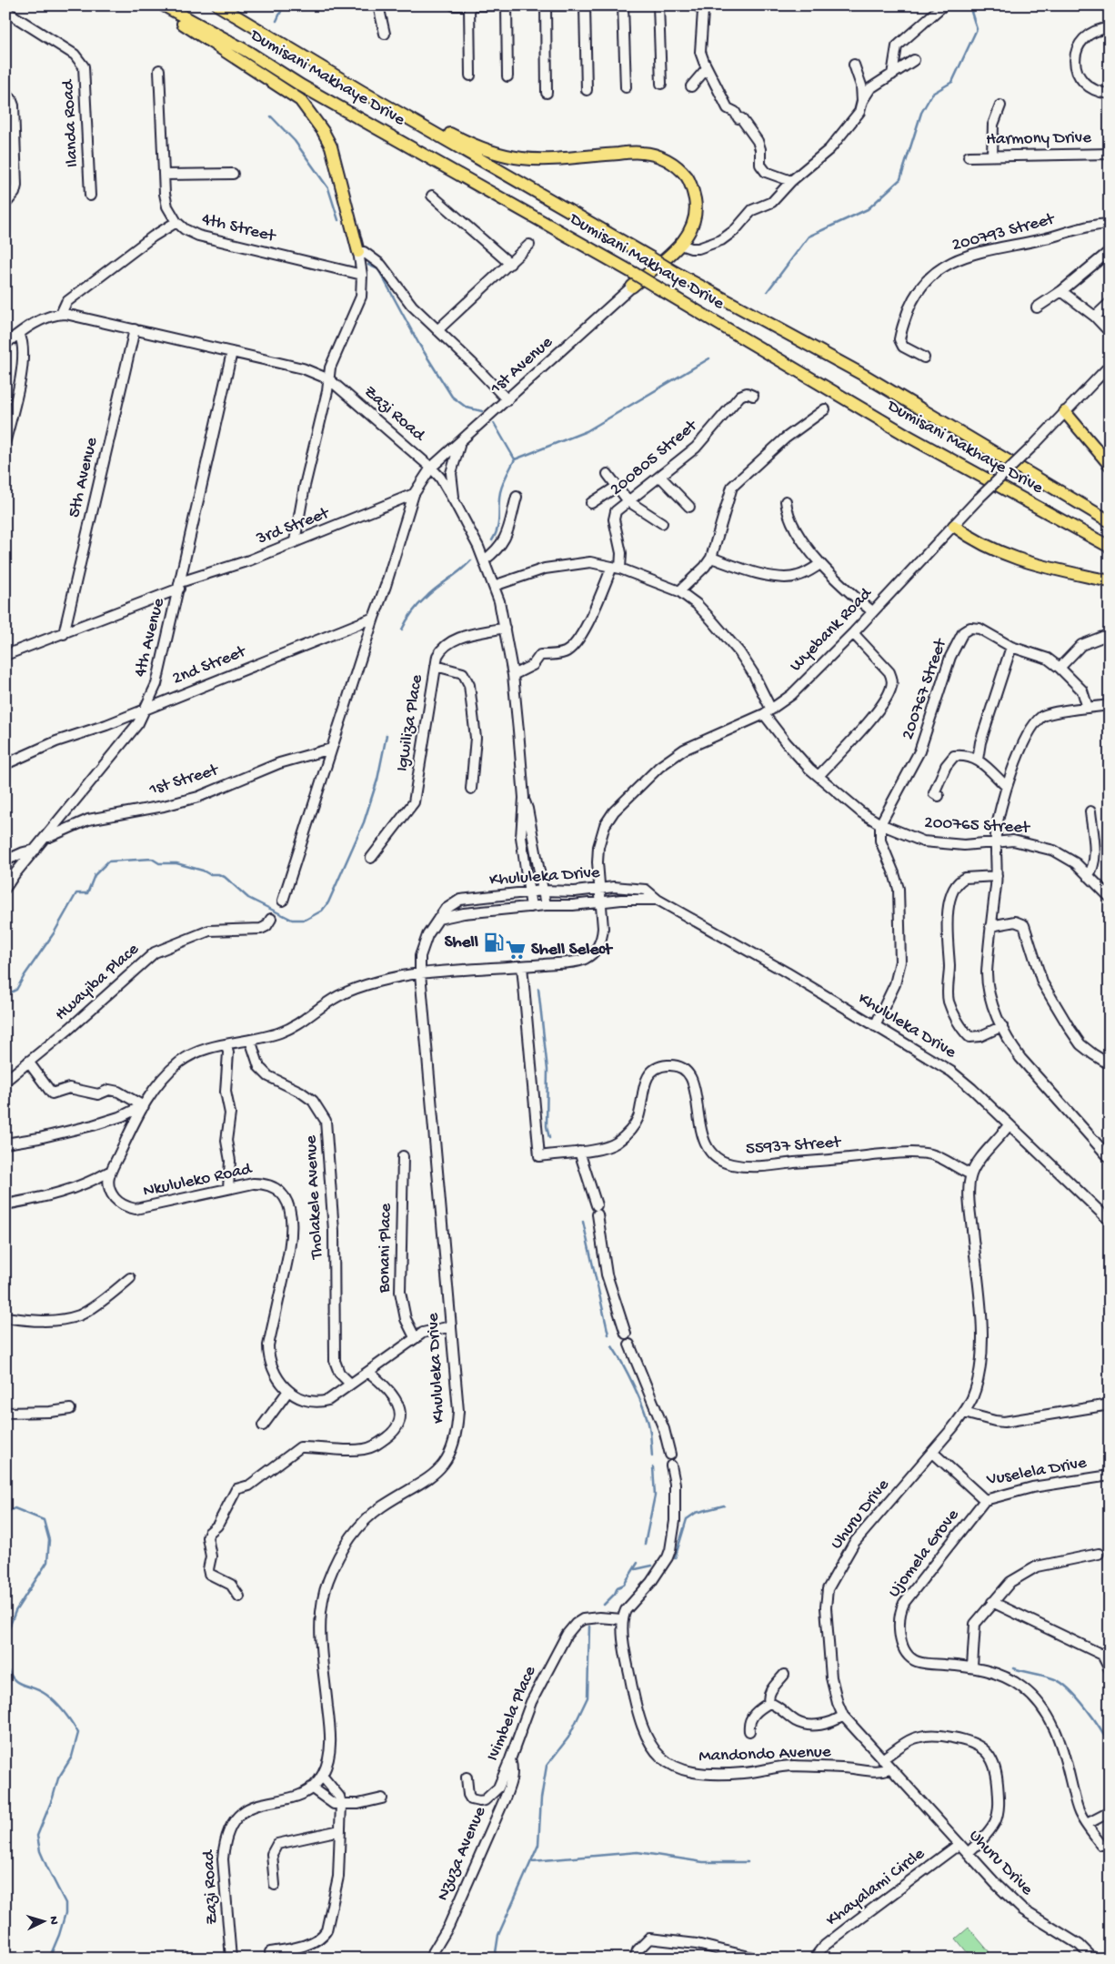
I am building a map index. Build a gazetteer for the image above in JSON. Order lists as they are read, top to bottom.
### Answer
{
  "streets": {
    "main road": ["Dumisani Makhaye Drive"],
    "street": [
      "Ilanda Road",
      "Harmony Drive",
      "4th Street",
      "200793 Street",
      "1st Avenue",
      "Zazi Road",
      "200805 Street",
      "5th Avenue",
      "3rd Street",
      "Wyebank Road",
      "4th Avenue",
      "2nd Street",
      "200767 Street",
      "Igwiliza Place",
      "1st Street",
      "200765 Street",
      "Khululeka Drive",
      "Hwayiba Place",
      "55937 Street",
      "Nkululeko Road",
      "Tholakele Avenue",
      "Bonani Place",
      "Vuselela Drive",
      "Uhuru Drive",
      "Ujomela Grove",
      "Ivimbela Place",
      "Mandondo Avenue",
      "Nzuza Avenue",
      "Khayalami Circle"
    ]
  },
  "crossings": [
    ["4th Street", "Zazi Road"],
    ["1st Avenue", "Zazi Road"],
    ["Zazi Road", "5th Avenue"],
    ["Zazi Road", "4th Avenue"],
    ["Zazi Road", "Igwiliza Place"],
    ["Zazi Road", "200765 Street"],
    ["Zazi Road", "Khululeka Drive"],
    ["200805 Street", "200765 Street"],
    ["5th Avenue", "3rd Street"],
    ["3rd Street", "4th Avenue"],
    ["Wyebank Road", "200765 Street"],
    ["Wyebank Road", "Khululeka Drive"],
    ["Wyebank Road", "55937 Street"],
    ["Wyebank Road", "Nkululeko Road"],
    ["4th Avenue", "2nd Street"],
    ["4th Avenue", "1st Street"],
    ["200767 Street", "200765 Street"],
    ["Khululeka Drive", "Nkululeko Road"],
    ["Khululeka Drive", "Uhuru Drive"],
    ["55937 Street", "Nkululeko Road"],
    ["55937 Street", "Uhuru Drive"],
    ["Nkululeko Road", "Tholakele Avenue"],
    ["Nkululeko Road", "Bonani Place"],
    ["Vuselela Drive", "Uhuru Drive"],
    ["Vuselela Drive", "Ujomela Grove"],
    ["Uhuru Drive", "Mandondo Avenue"],
    ["Uhuru Drive", "Khayalami Circle"],
    ["Ivimbela Place", "Mandondo Avenue"],
    ["Ivimbela Place", "Nzuza Avenue"]
  ],
  "places": {
    "fuel station": ["Shell"],
    "supermarket": ["Shell Select"]
  },
  "north": "right"
}
